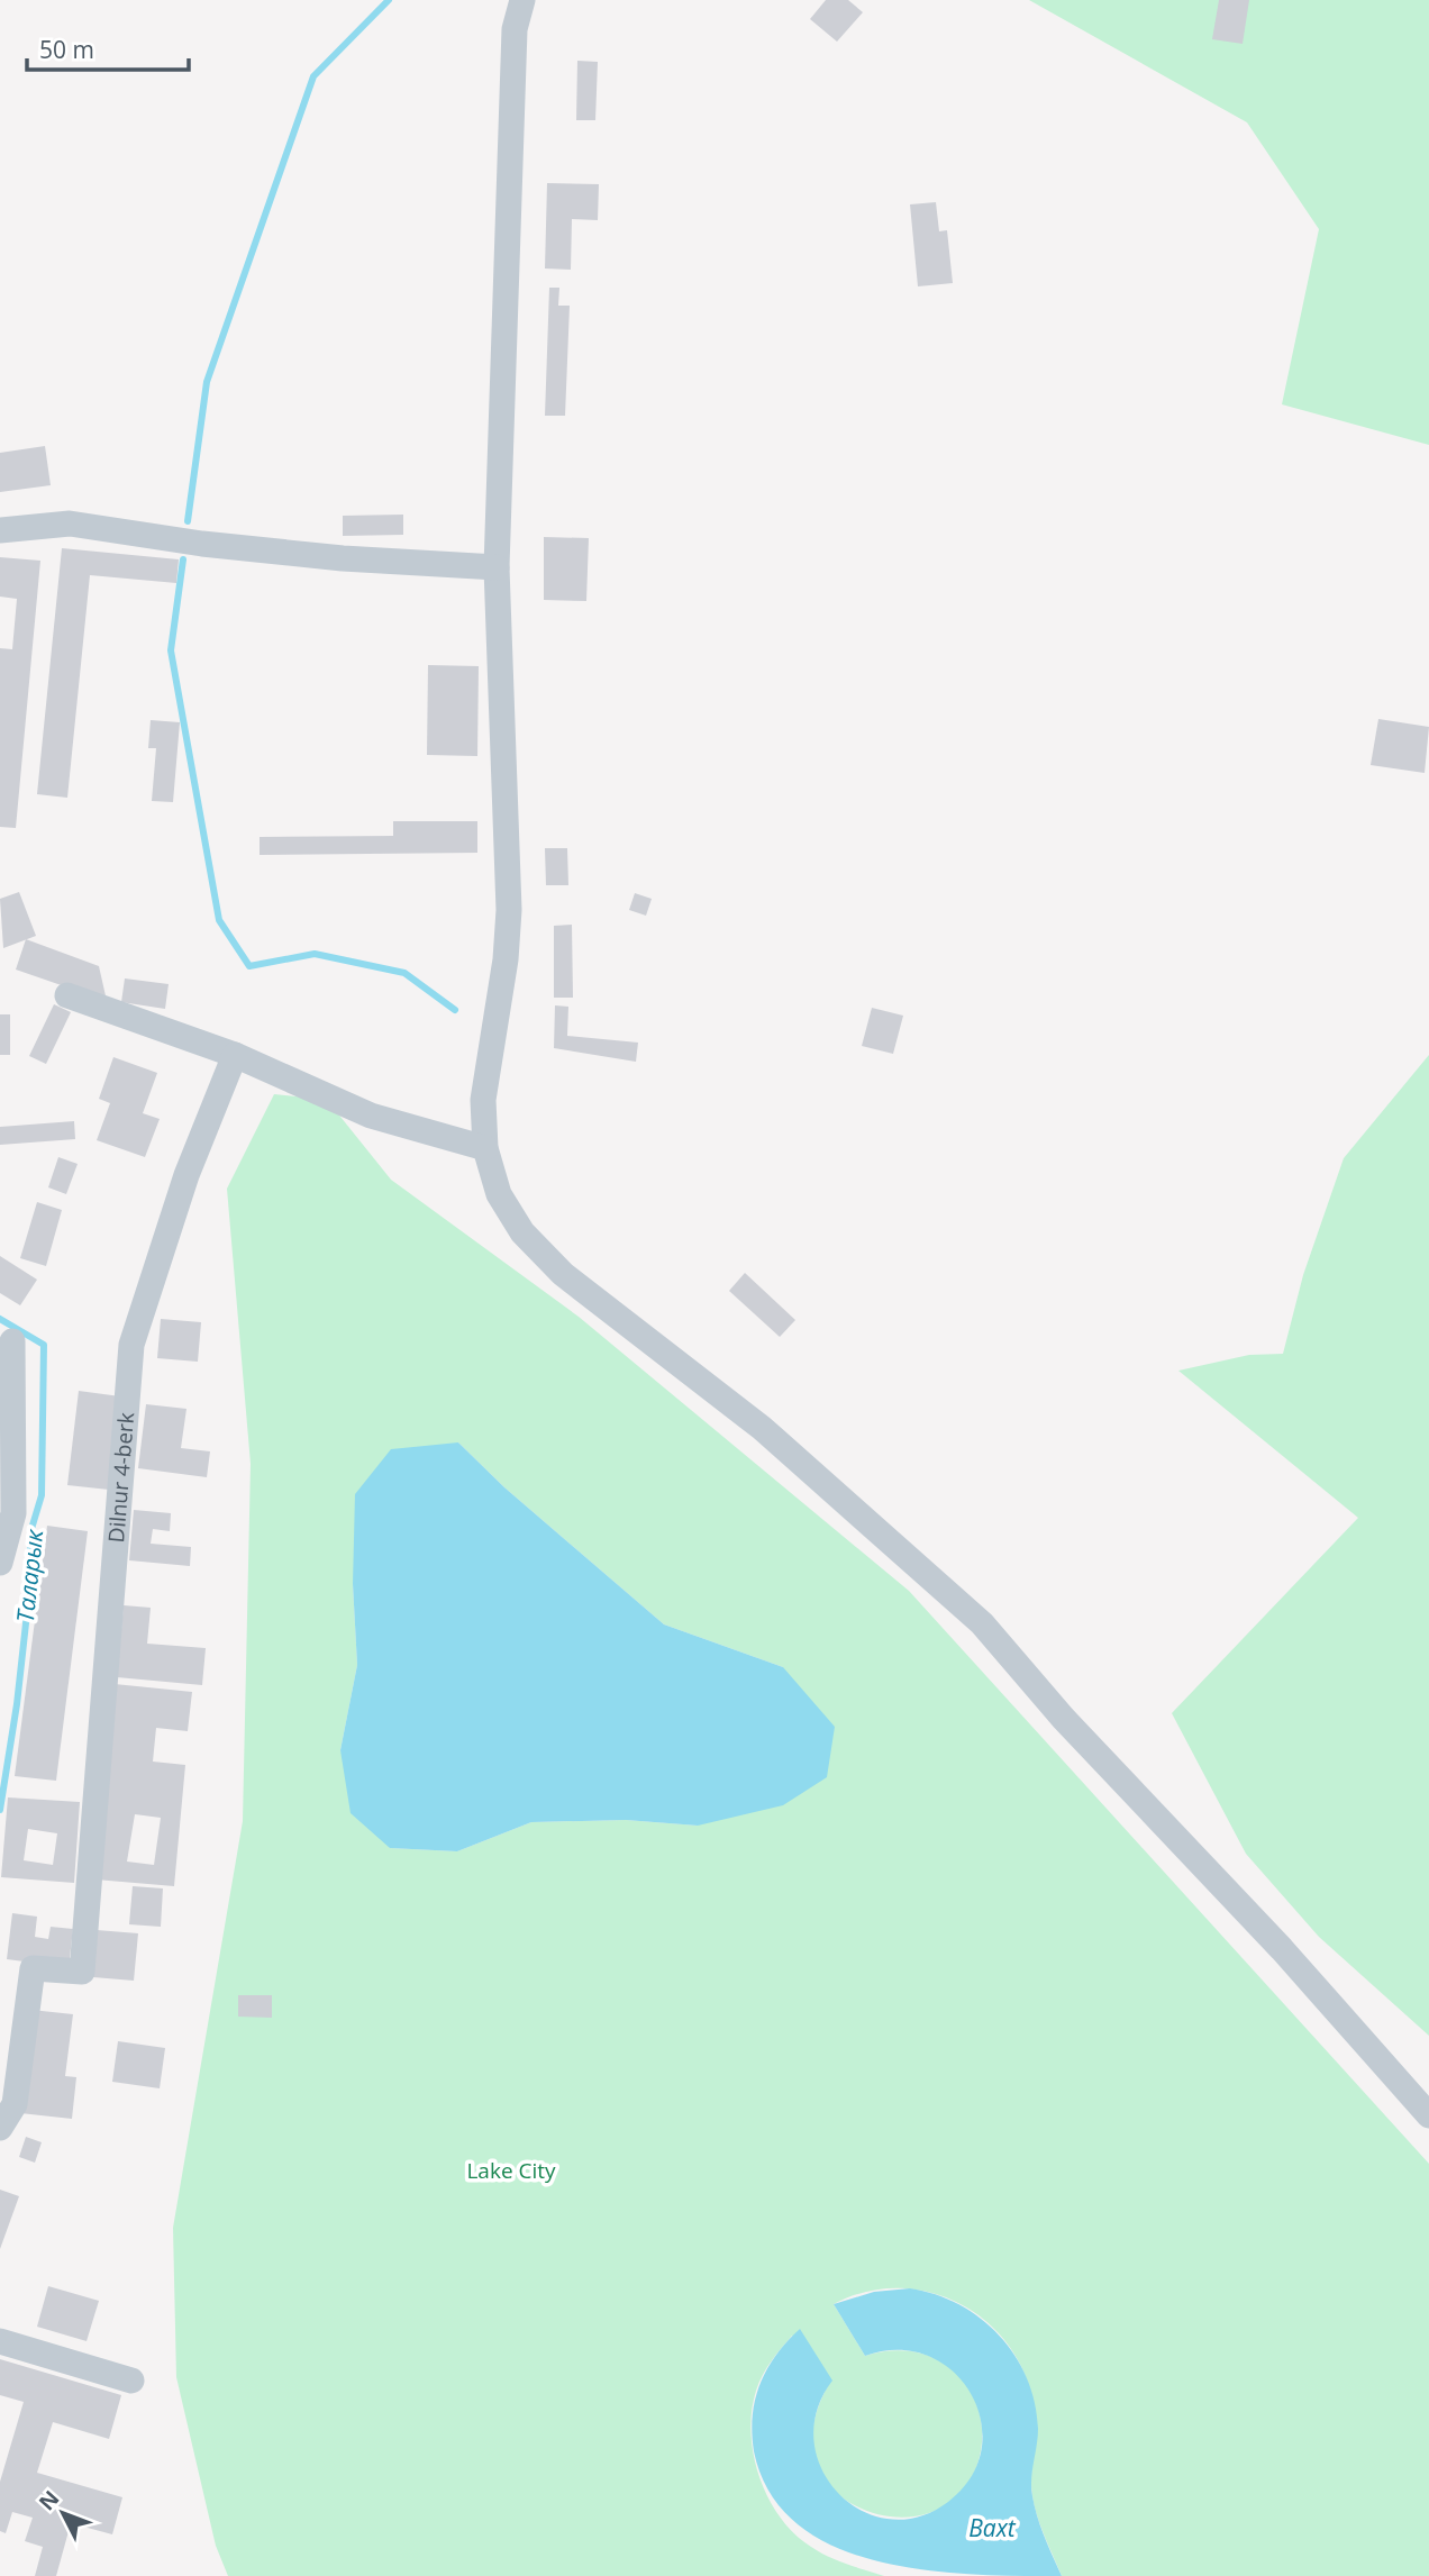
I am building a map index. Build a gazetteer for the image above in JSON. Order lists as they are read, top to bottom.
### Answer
{
  "streets": {
    "street": ["Dilnur 4-berk"]
  },
  "water": ["Таларык", "Baхt"],
  "parks": ["Lake City"],
  "scale_bar": "50 m",
  "north": "top left"
}
